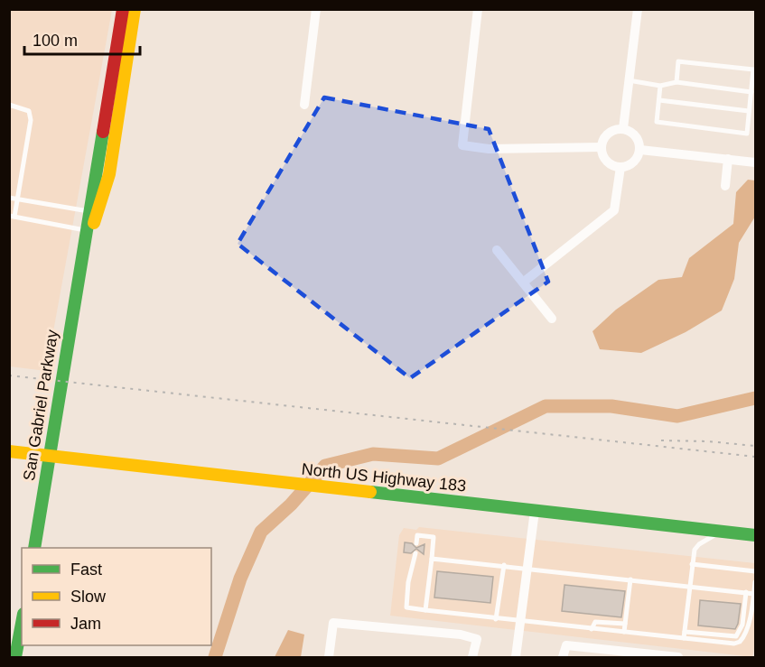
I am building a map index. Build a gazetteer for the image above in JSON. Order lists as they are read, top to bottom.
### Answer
{
  "streets": {
    "street": ["San Gabriel Parkway", "North US Highway 183"]
  },
  "crossings": [
    ["San Gabriel Parkway", "North US Highway 183"]
  ],
  "legend": ["Fast", "Slow", "Jam"],
  "scale_bar": "100 m"
}
